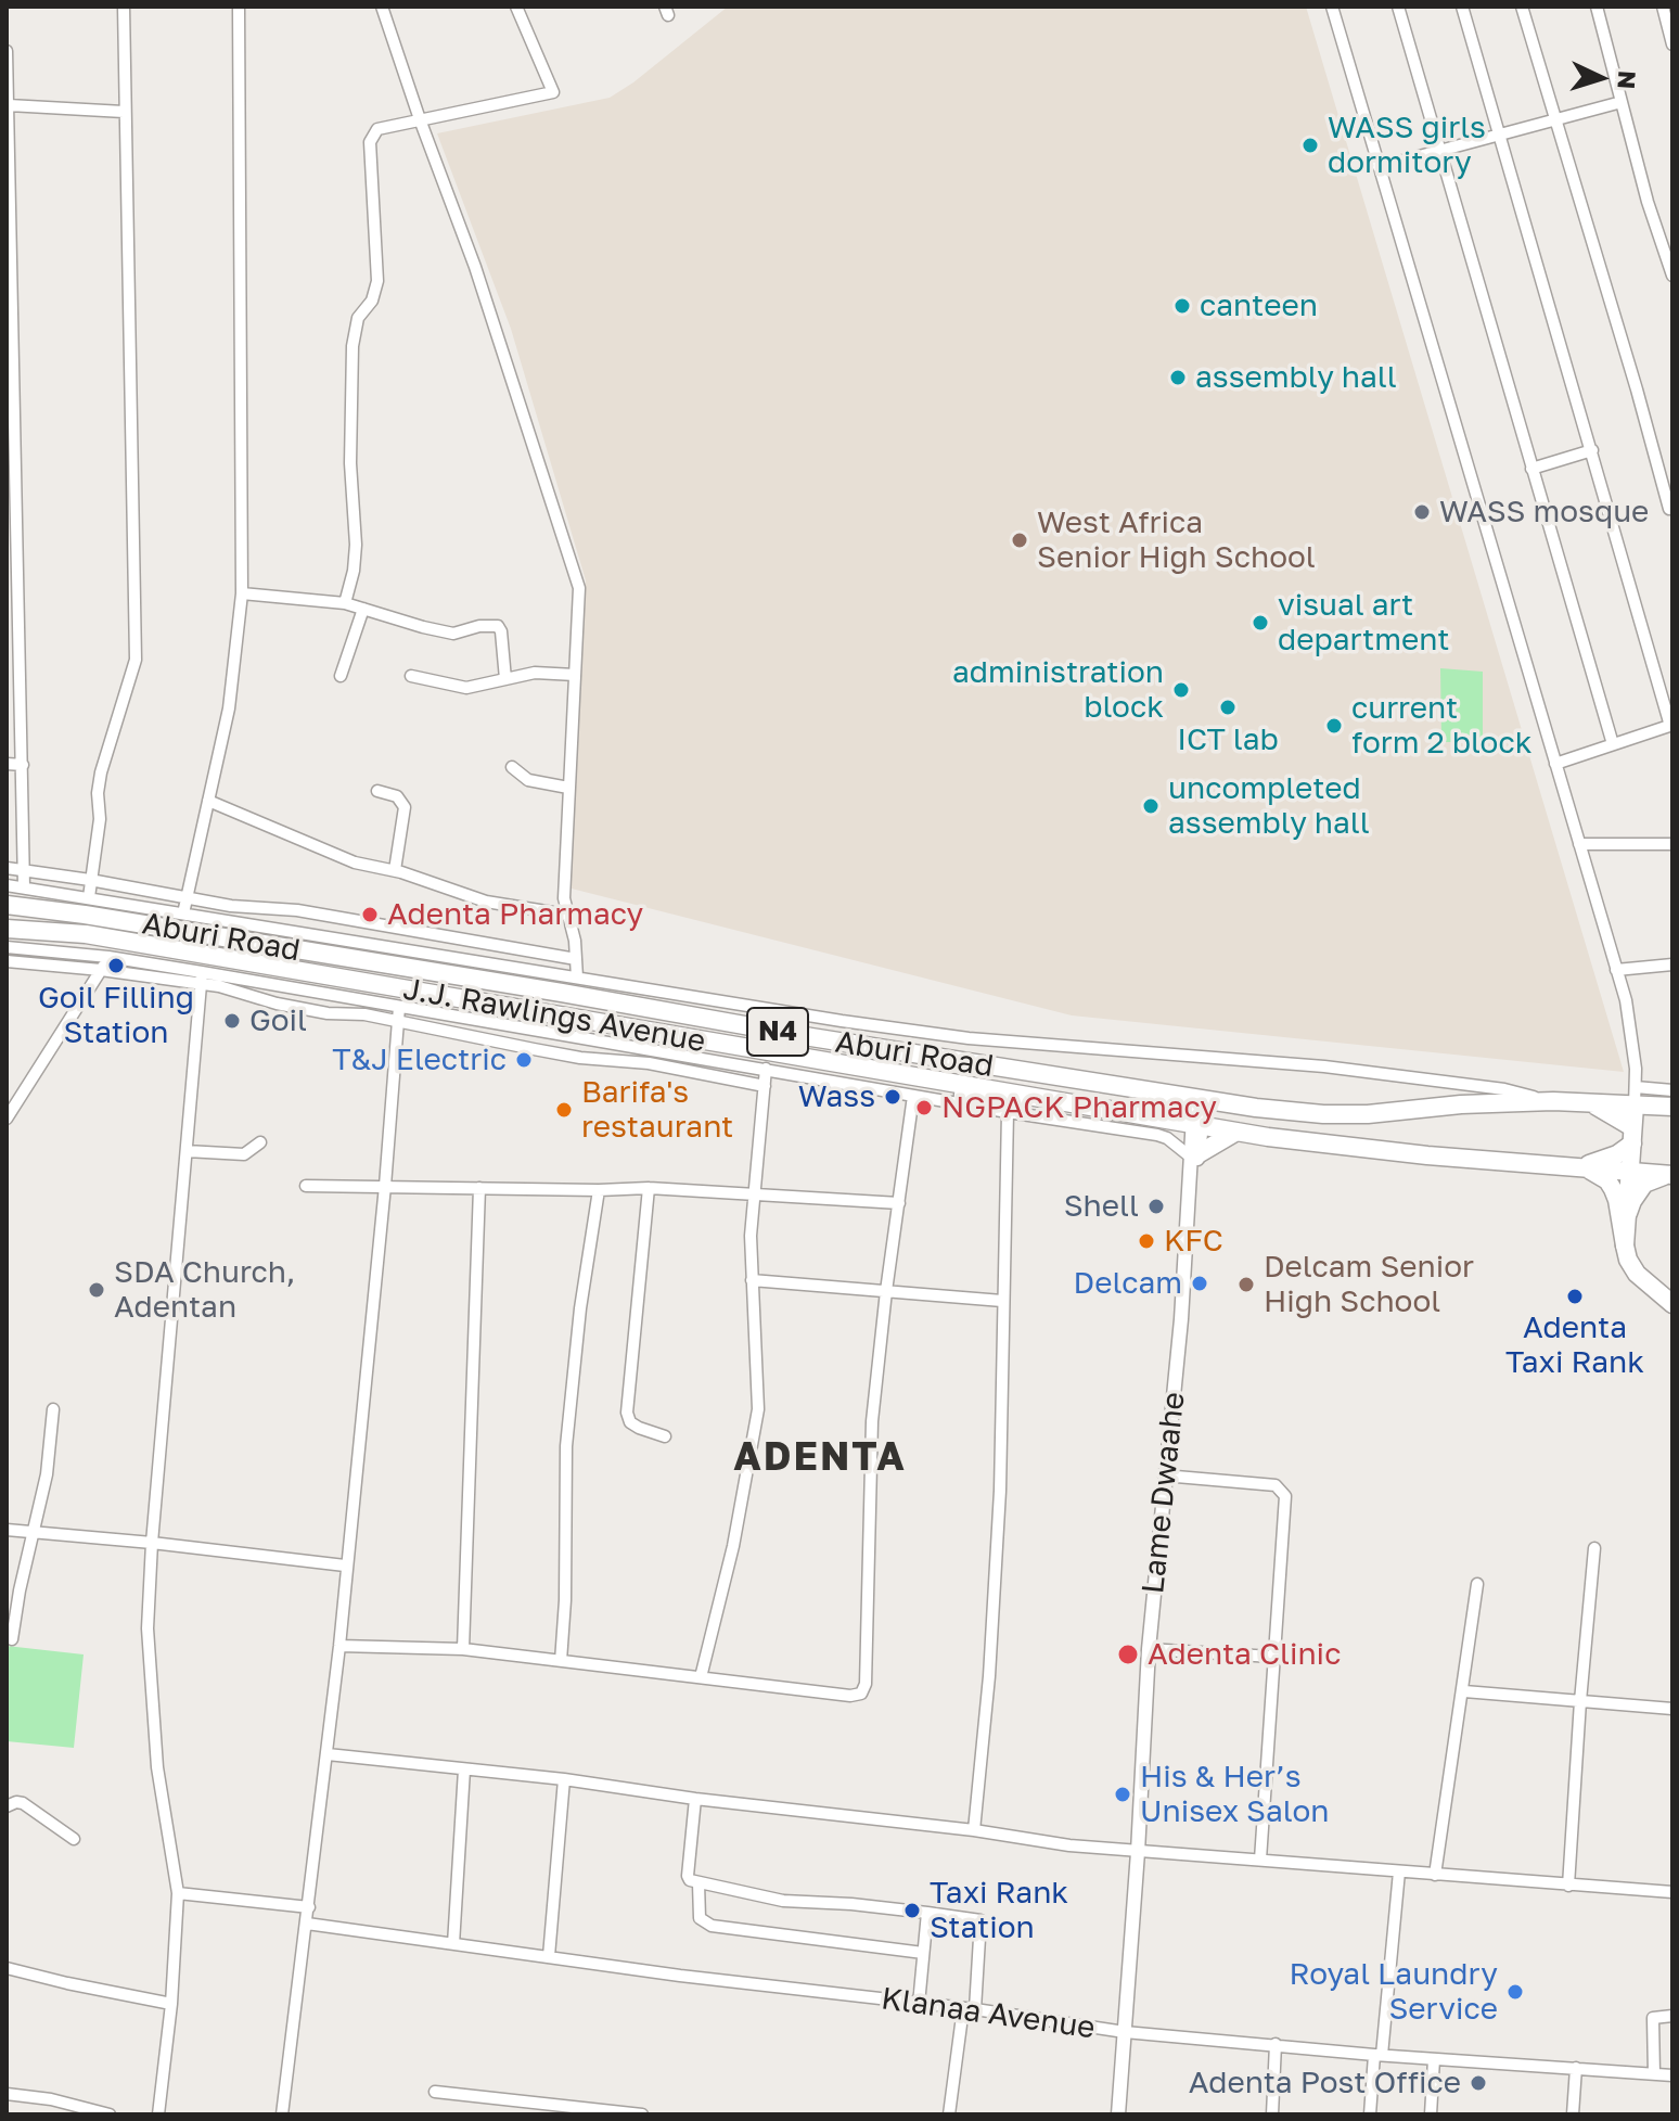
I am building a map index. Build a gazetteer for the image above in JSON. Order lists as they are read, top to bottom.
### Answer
{
  "streets": {
    "main road": ["Aburi Road", "J.J. Rawlings Avenue", "N4"],
    "street": ["Lame Dwaahe", "Klanaa Avenue"]
  },
  "crossings": [
    ["Aburi Road", "Lame Dwaahe"],
    ["J.J. Rawlings Avenue", "N4"],
    ["J.J. Rawlings Avenue", "Lame Dwaahe"],
    ["N4", "Lame Dwaahe"],
    ["Lame Dwaahe", "Klanaa Avenue"]
  ],
  "districts": ["ADENTA"],
  "places": [
    "WASS girls dormitory",
    "canteen",
    "assembly hall",
    "WASS mosque",
    "West Africa Senior High School",
    "visual art department",
    "administration block",
    "ICT lab",
    "current form 2 block",
    "uncompleted assembly hall",
    "Adenta Pharmacy",
    "Goil Filling Station",
    "Goil",
    "T&J Electric",
    "Wass",
    "NGPACK Pharmacy",
    "Barifa's restaurant",
    "Shell",
    "KFC",
    "Delcam",
    "Delcam Senior High School",
    "SDA Church, Adentan",
    "Adenta Taxi Rank",
    "Adenta Clinic",
    "His & Her’s Unisex Salon",
    "Taxi Rank Station",
    "Royal Laundry Service",
    "Adenta Post Office"
  ],
  "north": "right"
}
